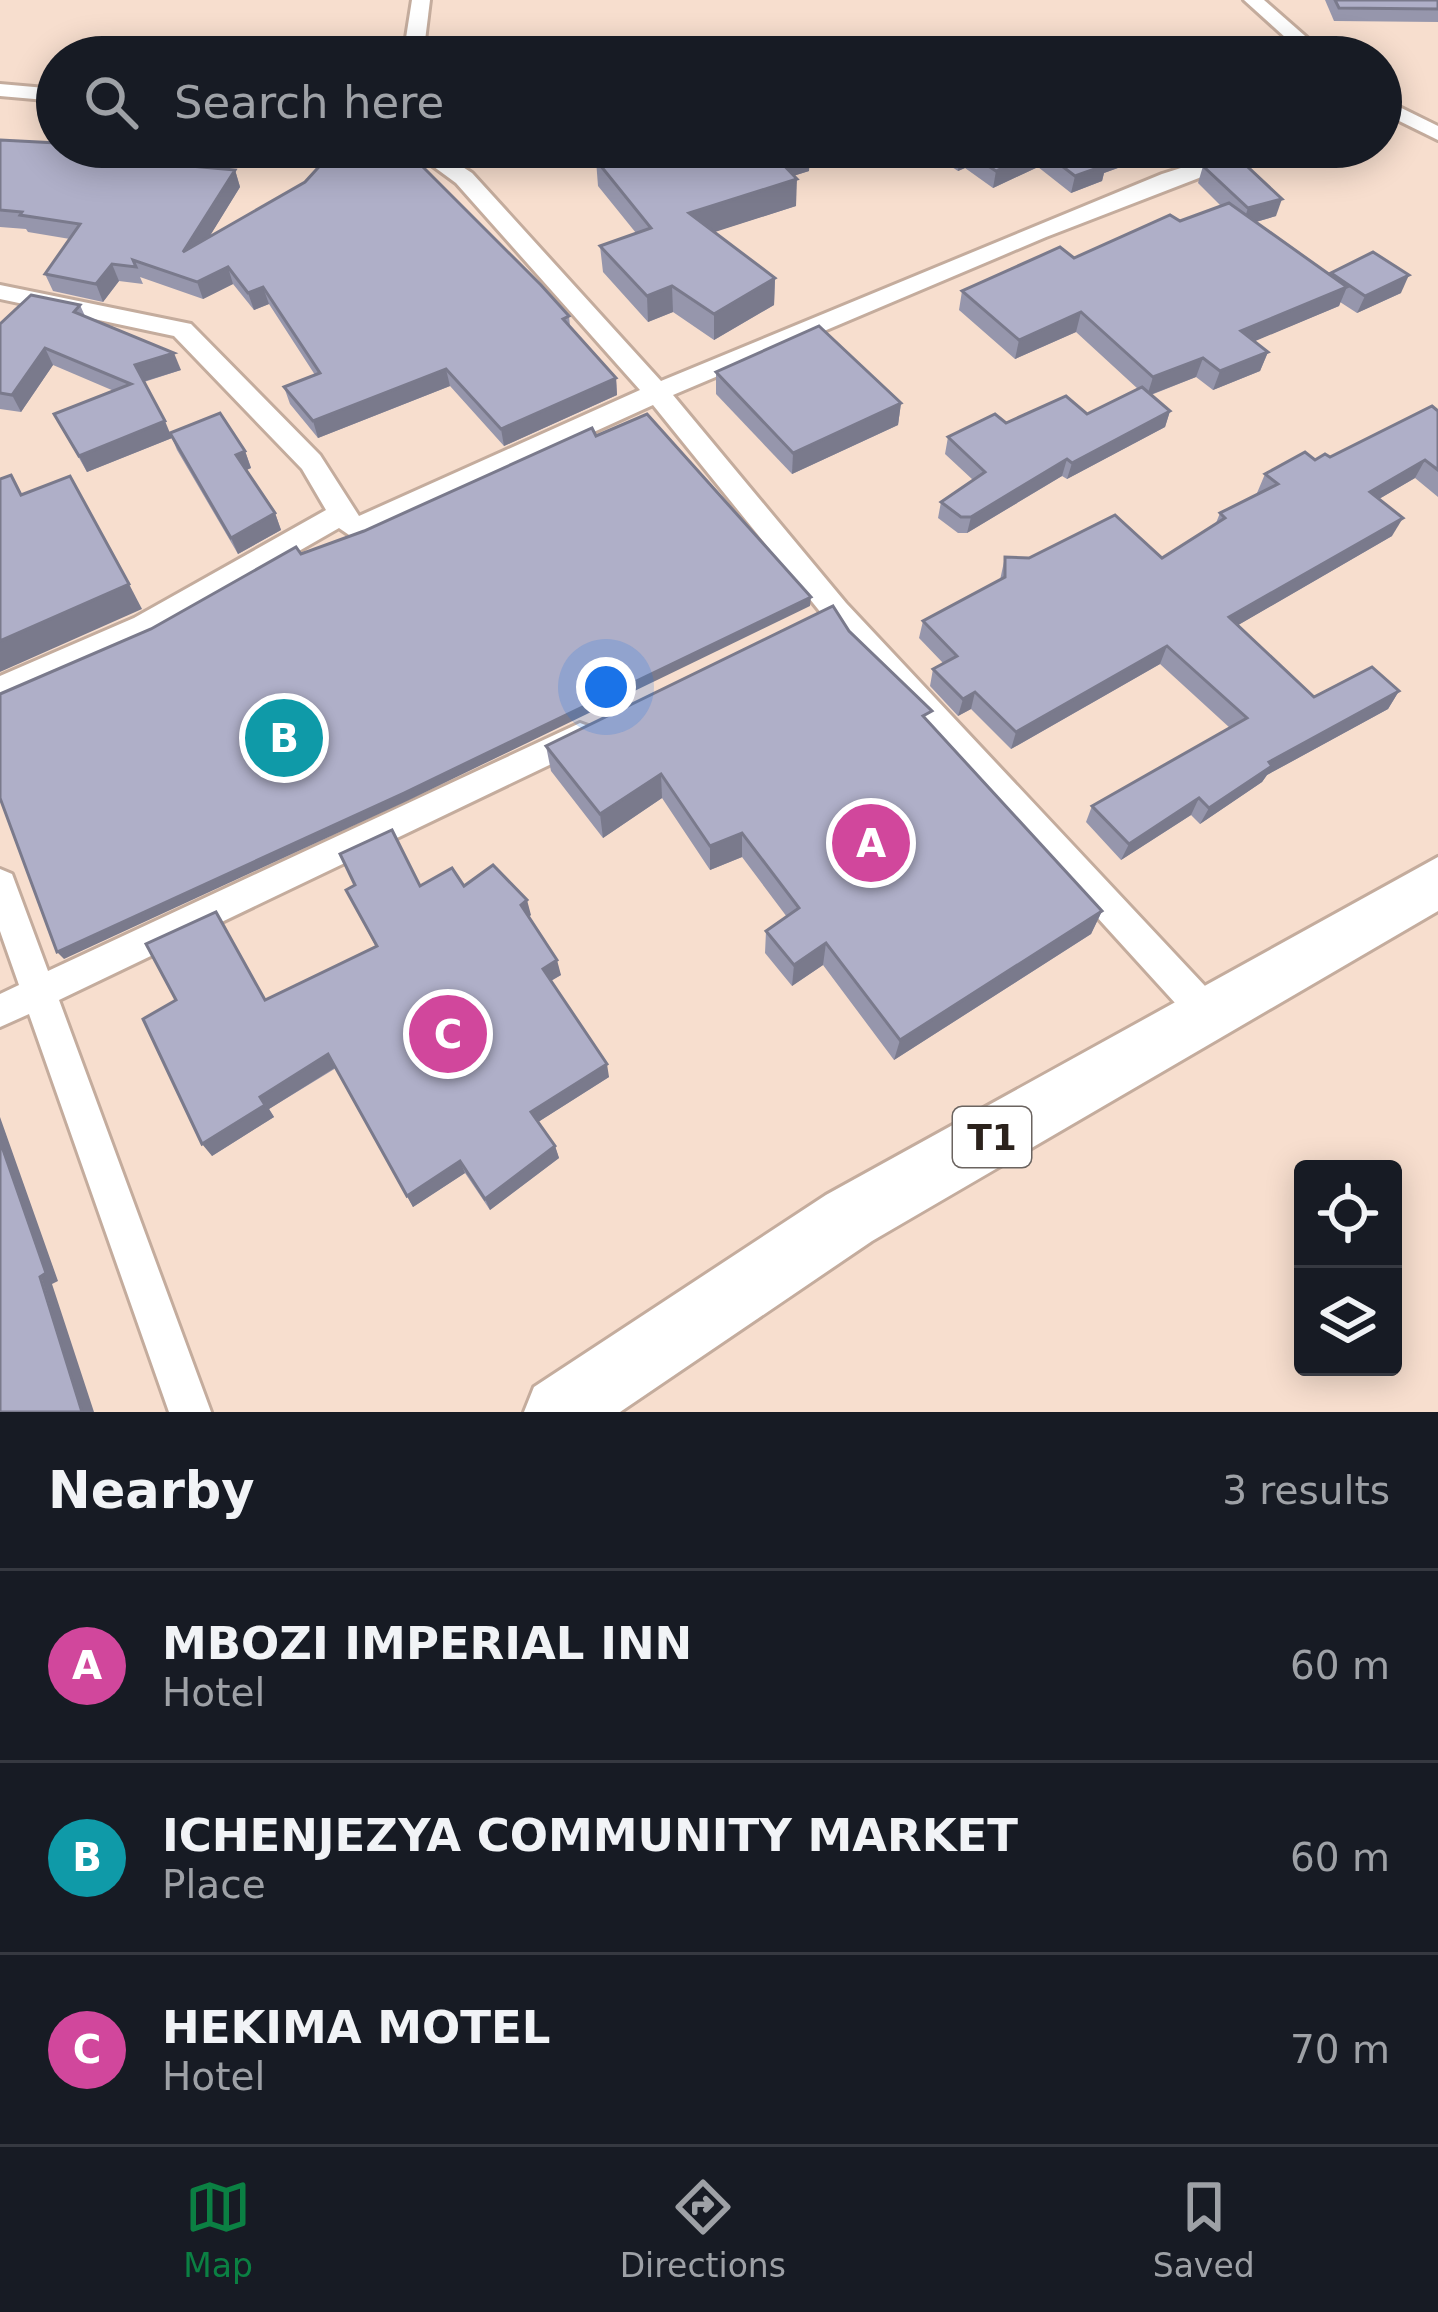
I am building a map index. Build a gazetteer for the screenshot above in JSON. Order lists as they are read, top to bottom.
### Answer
{
  "streets": {
    "highway": ["T1"]
  },
  "page": {
    "search": "Search here",
    "pins": ["B", "A", "C"],
    "heading": ["Nearby", "3 results"],
    "list": [
      {
        "mark": "A",
        "name": "MBOZI IMPERIAL INN",
        "note": "Hotel",
        "value": "60 m"
      },
      {
        "mark": "B",
        "name": "ICHENJEZYA COMMUNITY MARKET",
        "note": "Place",
        "value": "60 m"
      },
      {
        "mark": "C",
        "name": "HEKIMA MOTEL",
        "note": "Hotel",
        "value": "70 m"
      }
    ],
    "nav": ["Map", "Directions", "Saved"]
  }
}
